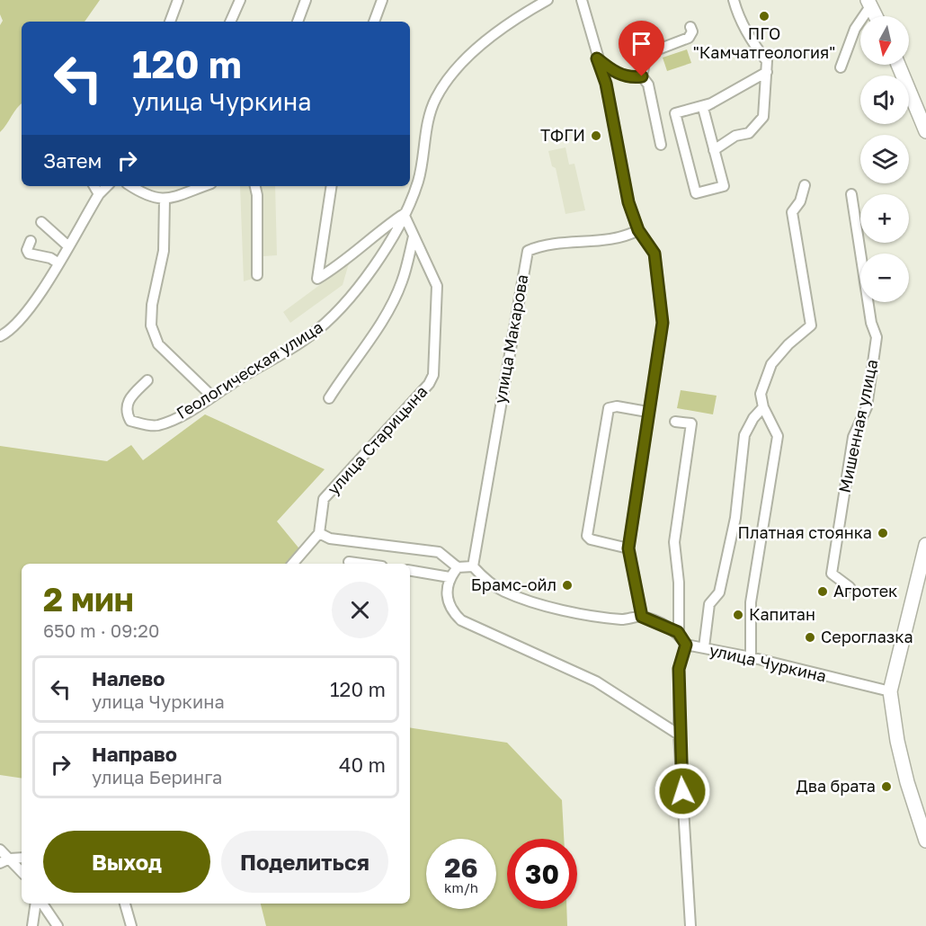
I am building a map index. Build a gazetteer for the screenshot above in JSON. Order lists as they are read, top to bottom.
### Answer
{
  "streets": {
    "street": [
      "улица Макарова",
      "Геологическая улица",
      "Мишенная улица",
      "улица Старицына",
      "улица Чуркина"
    ]
  },
  "crossings": [
    ["Геологическая улица", "улица Старицына"]
  ],
  "places": [
    "ПГО \"Камчатгеология\"",
    "ТФГИ",
    "Платная стоянка",
    "Брамс-ойл",
    "Агротек",
    "Капитан",
    "Сероглазка",
    "Два брата"
  ],
  "north": "bottom",
  "page": {
    "map_buttons": ["+", "−"],
    "turn": ["120 m", "улица Чуркина"],
    "then": "Затем",
    "heading": ["2 мин", "650 m · 09:20"],
    "list": [
      {
        "name": "Налево",
        "note": "улица Чуркина",
        "value": "120 m"
      },
      {
        "name": "Направо",
        "note": "улица Беринга",
        "value": "40 m"
      }
    ],
    "buttons": ["Выход", "Поделиться"],
    "speed": "26 km/h",
    "limit": "30"
  }
}
